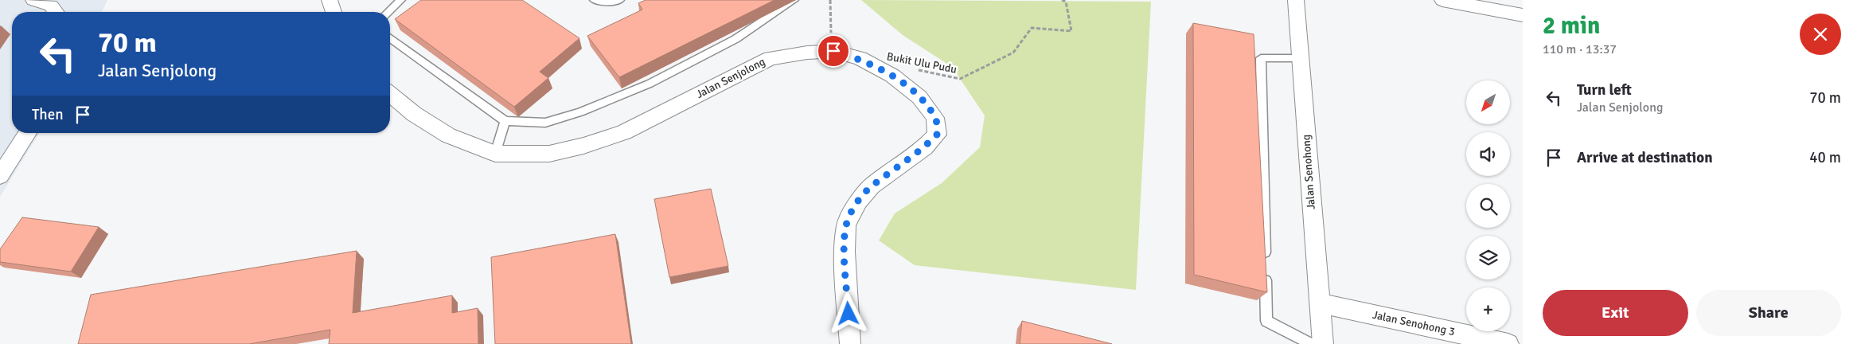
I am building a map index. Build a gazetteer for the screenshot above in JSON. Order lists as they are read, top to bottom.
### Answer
{
  "streets": {
    "street": ["Jalan Senjolong", "Jalan Senohong", "Jalan Senohong 3"],
    "path": ["Bukit Ulu Pudu"]
  },
  "crossings": [
    ["Jalan Senohong", "Jalan Senohong 3"]
  ],
  "north": "bottom left",
  "page": {
    "heading": ["2 min", "110 m · 13:37"],
    "turn": ["70 m", "Jalan Senjolong"],
    "list": [
      {
        "name": "Turn left",
        "note": "Jalan Senjolong",
        "value": "70 m"
      },
      {
        "name": "Arrive at destination",
        "value": "40 m"
      }
    ],
    "map_buttons": "+",
    "then": "Then",
    "buttons": ["Exit", "Share"]
  }
}
